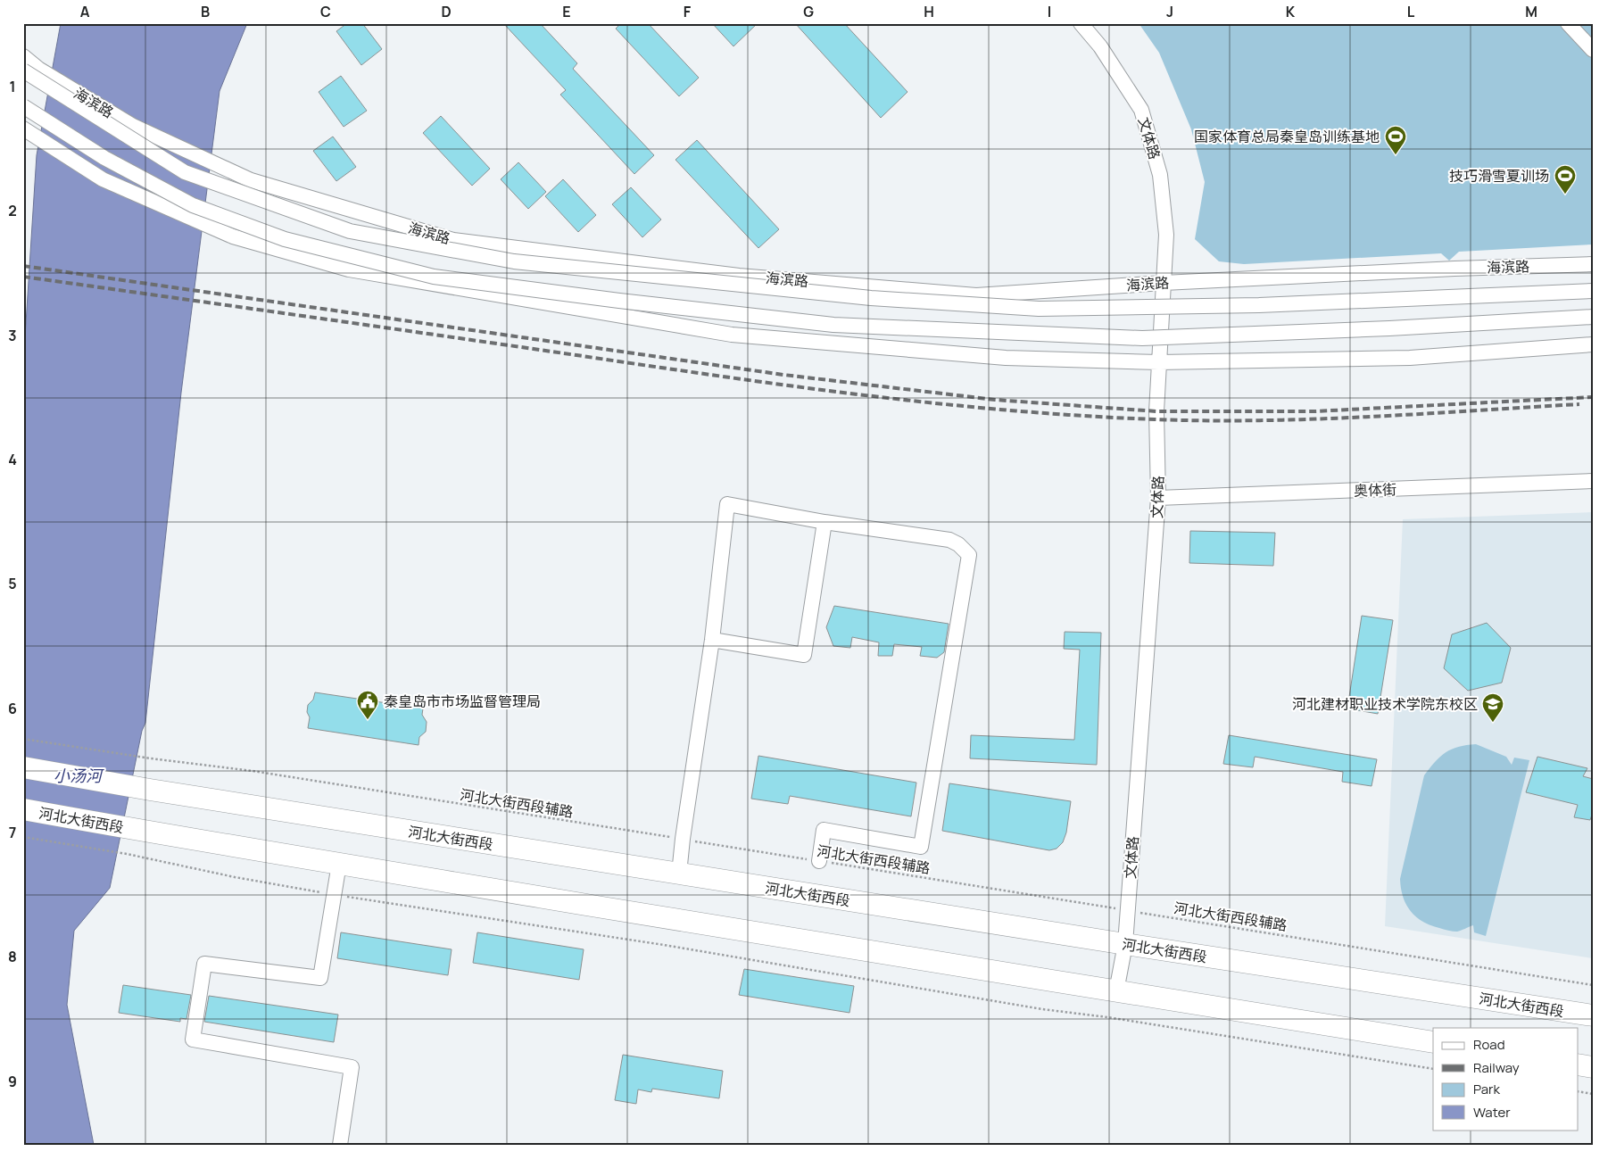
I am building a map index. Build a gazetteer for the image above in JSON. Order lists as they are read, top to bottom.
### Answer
{
  "streets": {
    "highway": ["河北大街西段"],
    "street": ["海滨路", "文体路", "奥体街"],
    "path": ["河北大街西段辅路"]
  },
  "crossings": [
    ["海滨路", "文体路"],
    ["文体路", "奥体街"],
    ["文体路", "河北大街西段辅路"],
    ["文体路", "河北大街西段"]
  ],
  "water": ["小汤河"],
  "places": {
    "sports": ["国家体育总局秦皇岛训练基地", "技巧滑雪夏训场"],
    "public building": ["秦皇岛市市场监督管理局"],
    "school or university": ["河北建材职业技术学院东校区"]
  },
  "legend": [
    "Road",
    "Railway",
    "Park",
    "Water"
  ],
  "grid": {
    "columns": [
      "A",
      "B",
      "C",
      "D",
      "E",
      "F",
      "G",
      "H",
      "I",
      "J",
      "K",
      "L",
      "M"
    ],
    "rows": [
      "1",
      "2",
      "3",
      "4",
      "5",
      "6",
      "7",
      "8",
      "9"
    ]
  }
}
